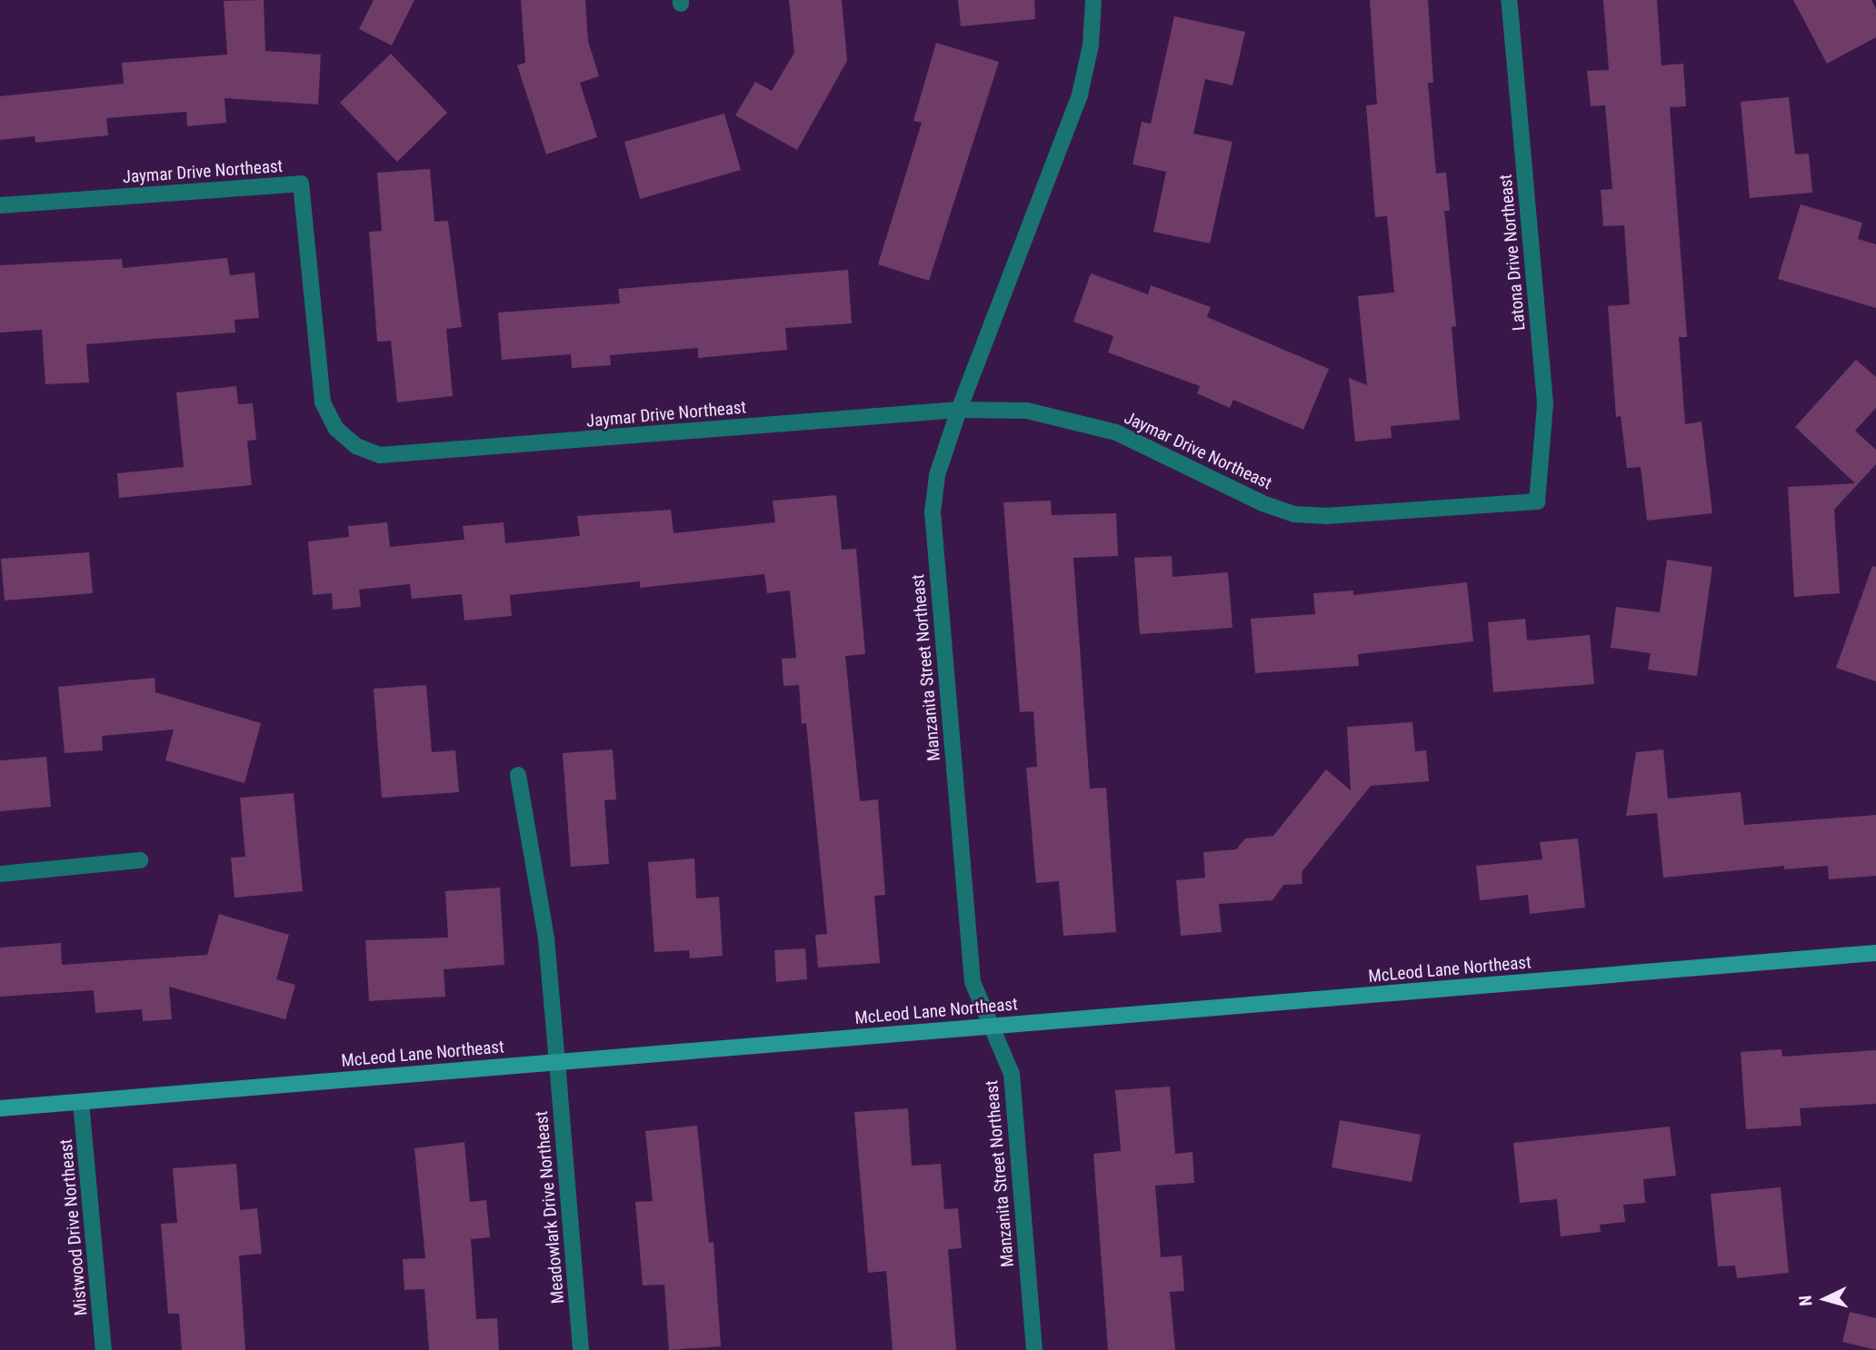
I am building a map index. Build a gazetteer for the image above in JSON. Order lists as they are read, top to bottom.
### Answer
{
  "streets": {
    "street": [
      "Jaymar Drive Northeast",
      "Latona Drive Northeast",
      "Manzanita Street Northeast",
      "McLeod Lane Northeast",
      "Meadowlark Drive Northeast",
      "Mistwood Drive Northeast"
    ]
  },
  "crossings": [
    ["Jaymar Drive Northeast", "Latona Drive Northeast"],
    ["Jaymar Drive Northeast", "Manzanita Street Northeast"],
    ["Manzanita Street Northeast", "McLeod Lane Northeast"],
    ["McLeod Lane Northeast", "Meadowlark Drive Northeast"],
    ["McLeod Lane Northeast", "Mistwood Drive Northeast"]
  ],
  "north": "left"
}
